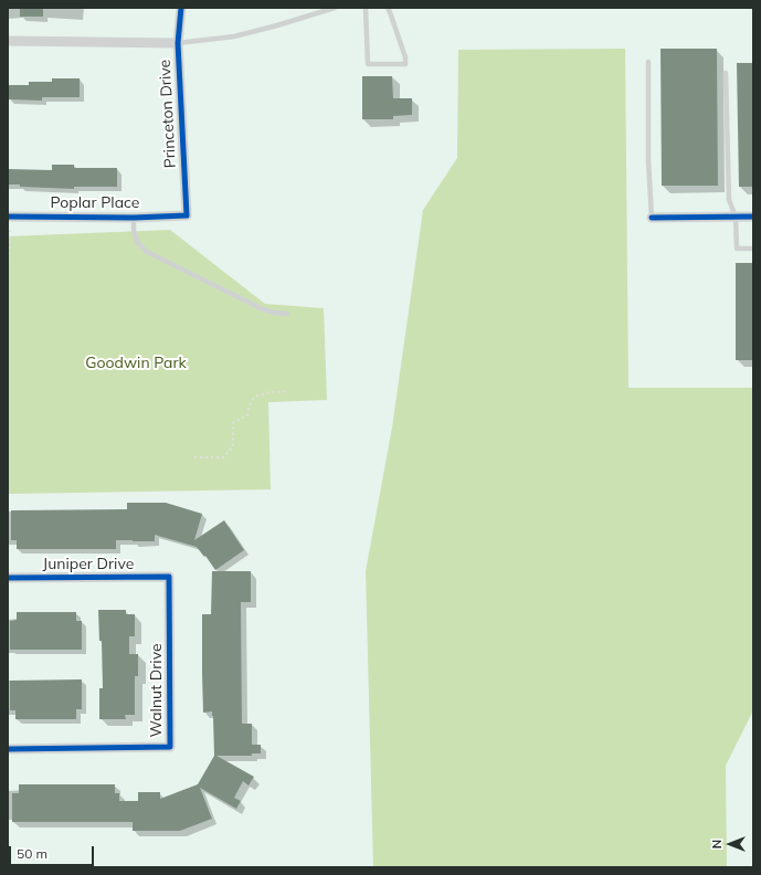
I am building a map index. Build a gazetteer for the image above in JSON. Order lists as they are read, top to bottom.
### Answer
{
  "streets": {
    "street": [
      "Princeton Drive",
      "Poplar Place",
      "Juniper Drive",
      "Walnut Drive"
    ]
  },
  "crossings": [
    ["Princeton Drive", "Poplar Place"],
    ["Juniper Drive", "Walnut Drive"]
  ],
  "parks": ["Goodwin Park"],
  "scale_bar": "50 m",
  "north": "left"
}
